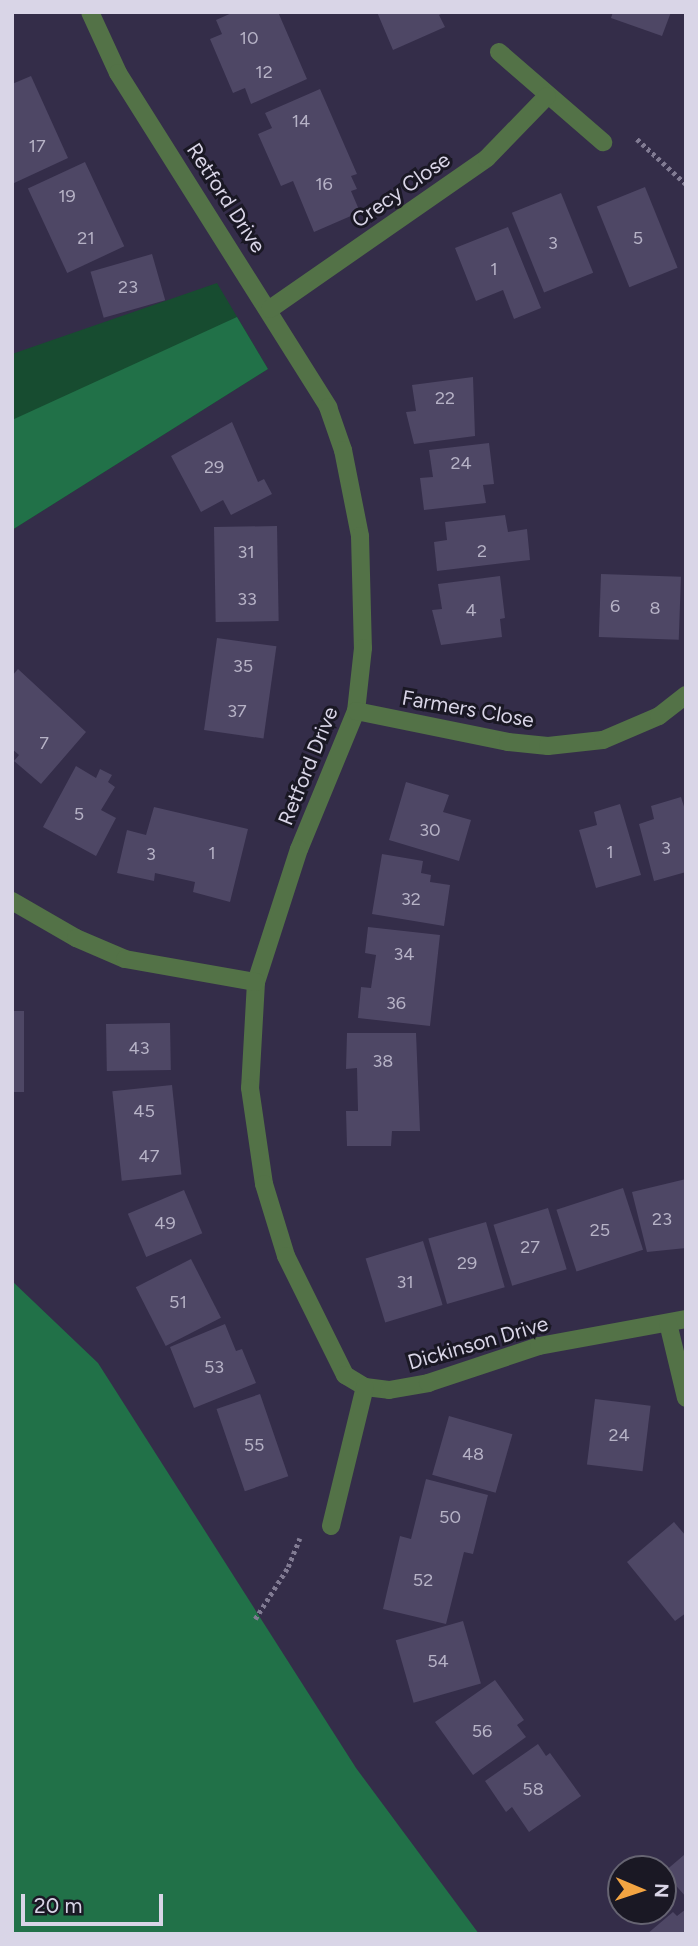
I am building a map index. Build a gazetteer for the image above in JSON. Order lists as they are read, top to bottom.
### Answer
{
  "streets": {
    "street": [
      "Crecy Close",
      "Retford Drive",
      "Farmers Close",
      "Dickinson Drive"
    ]
  },
  "crossings": [
    ["Crecy Close", "Retford Drive"],
    ["Retford Drive", "Farmers Close"],
    ["Retford Drive", "Dickinson Drive"]
  ],
  "house_numbers": [
    "10",
    "12",
    "14",
    "17",
    "16",
    "19",
    "21",
    "5",
    "3",
    "1",
    "23",
    "22",
    "24",
    "29",
    "2",
    "31",
    "33",
    "6",
    "8",
    "4",
    "35",
    "37",
    "7",
    "5",
    "30",
    "3",
    "1",
    "1",
    "3",
    "32",
    "34",
    "36",
    "43",
    "38",
    "45",
    "47",
    "23",
    "49",
    "25",
    "27",
    "29",
    "31",
    "51",
    "53",
    "24",
    "55",
    "48",
    "50",
    "52",
    "54",
    "56",
    "58"
  ],
  "scale_bar": "20 m",
  "north": "right"
}
